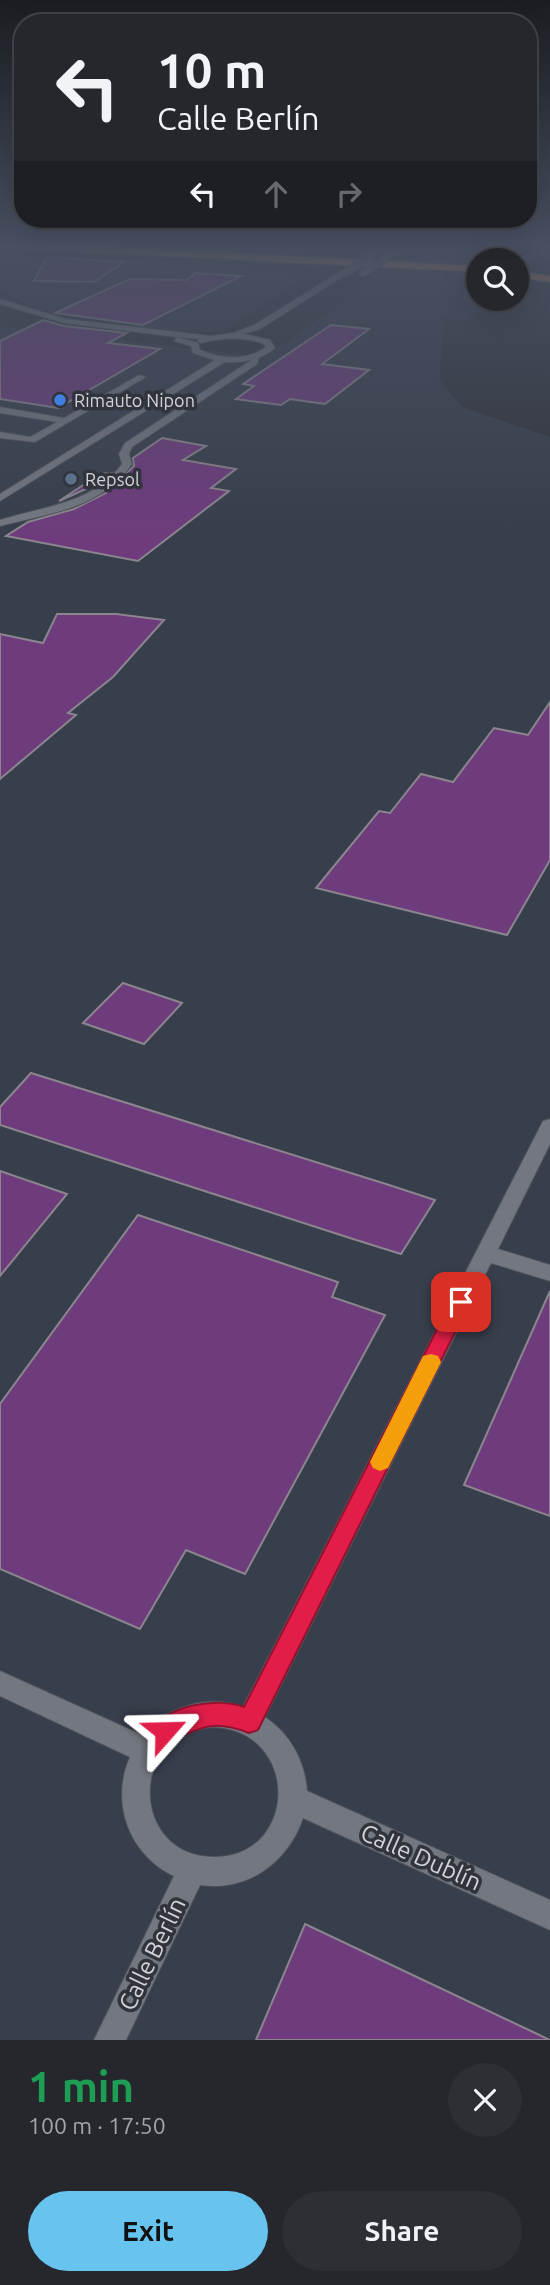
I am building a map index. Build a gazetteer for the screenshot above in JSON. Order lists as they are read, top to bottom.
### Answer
{
  "streets": {
    "main road": ["Calle Dublín", "Calle Berlín"]
  },
  "crossings": [
    ["Calle Dublín", "Calle Berlín"]
  ],
  "places": ["Rimauto Nipon", "Repsol"],
  "page": {
    "turn": ["10 m", "Calle Berlín"],
    "heading": ["1 min", "100 m · 17:50"],
    "buttons": ["Exit", "Share"]
  }
}
